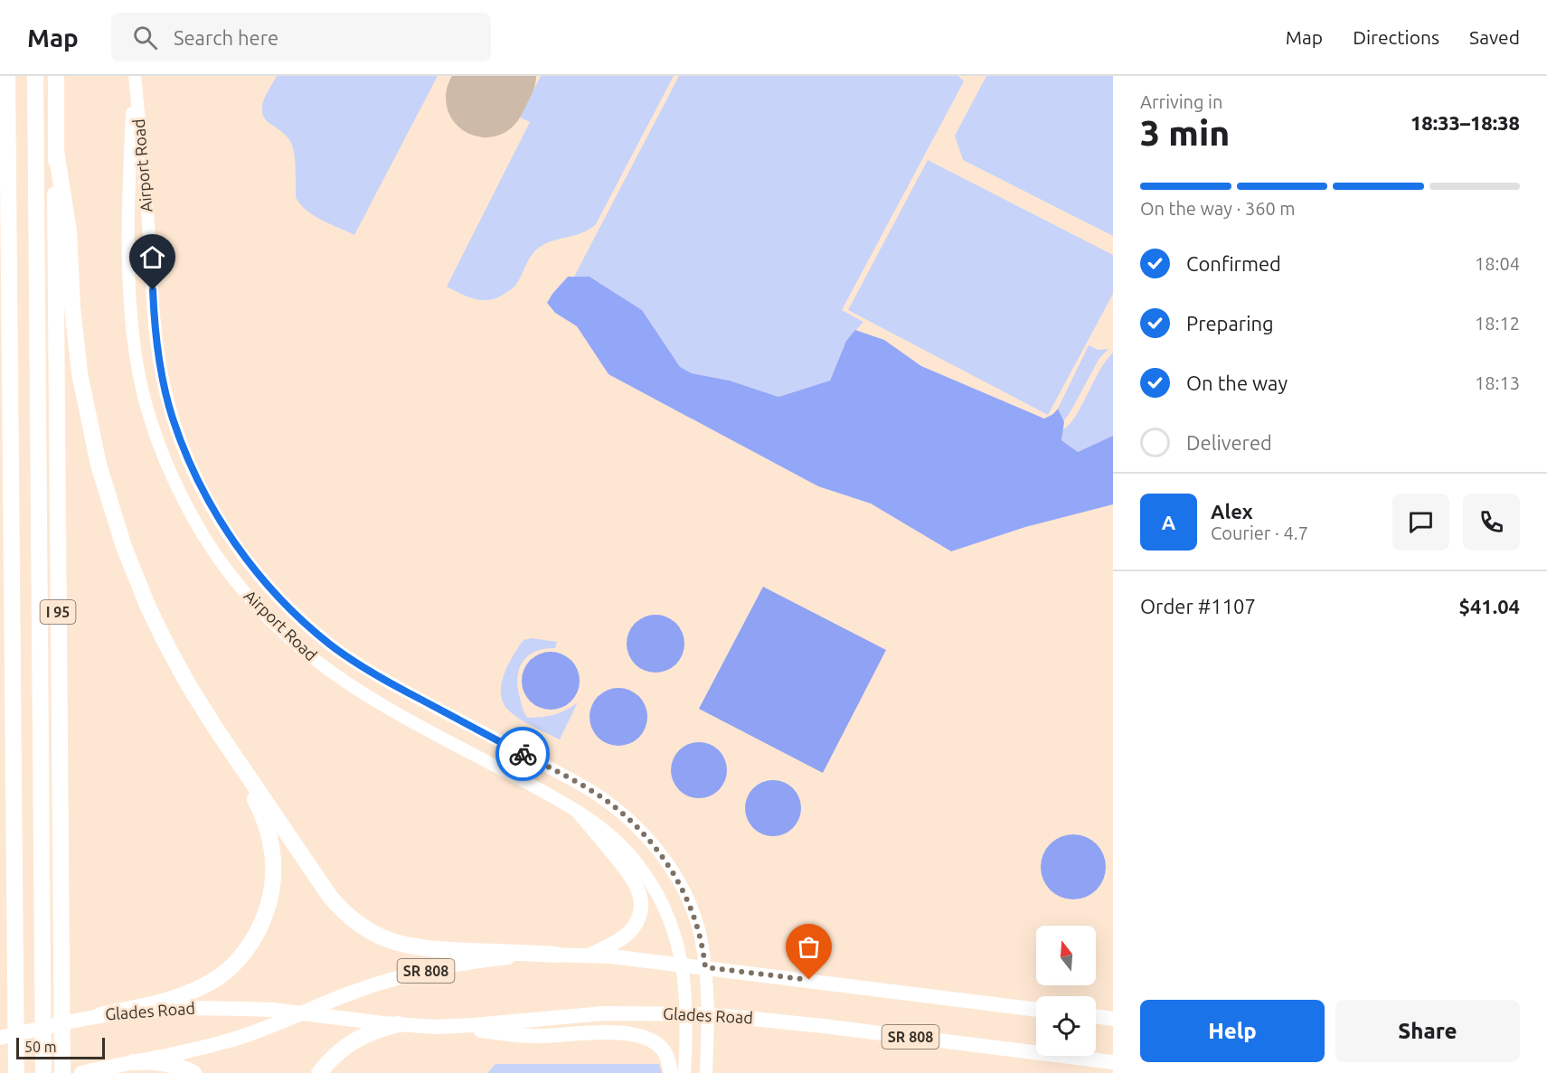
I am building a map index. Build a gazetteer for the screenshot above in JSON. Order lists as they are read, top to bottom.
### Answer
{
  "streets": {
    "highway": ["I 95"],
    "main road": ["SR 808", "Glades Road"],
    "street": ["Airport Road"]
  },
  "crossings": [
    ["Airport Road", "Glades Road"]
  ],
  "scale_bar": "50 m",
  "north": "top",
  "page": {
    "header": "Map",
    "search": "Search here",
    "nav": ["Map", "Directions", "Saved"],
    "heading": ["3 min", "Arriving in", "18:33–18:38"],
    "panel": [
      "Alex",
      "Courier · 4.7",
      "Order #1107",
      "$41.04"
    ],
    "bar": "On the way · 360 m",
    "list": [
      ["Confirmed", "18:04"],
      ["Preparing", "18:12"],
      ["On the way", "18:13"],
      "Delivered"
    ],
    "round": "A",
    "buttons": ["Help", "Share"],
    "scale": "50 m"
  }
}
